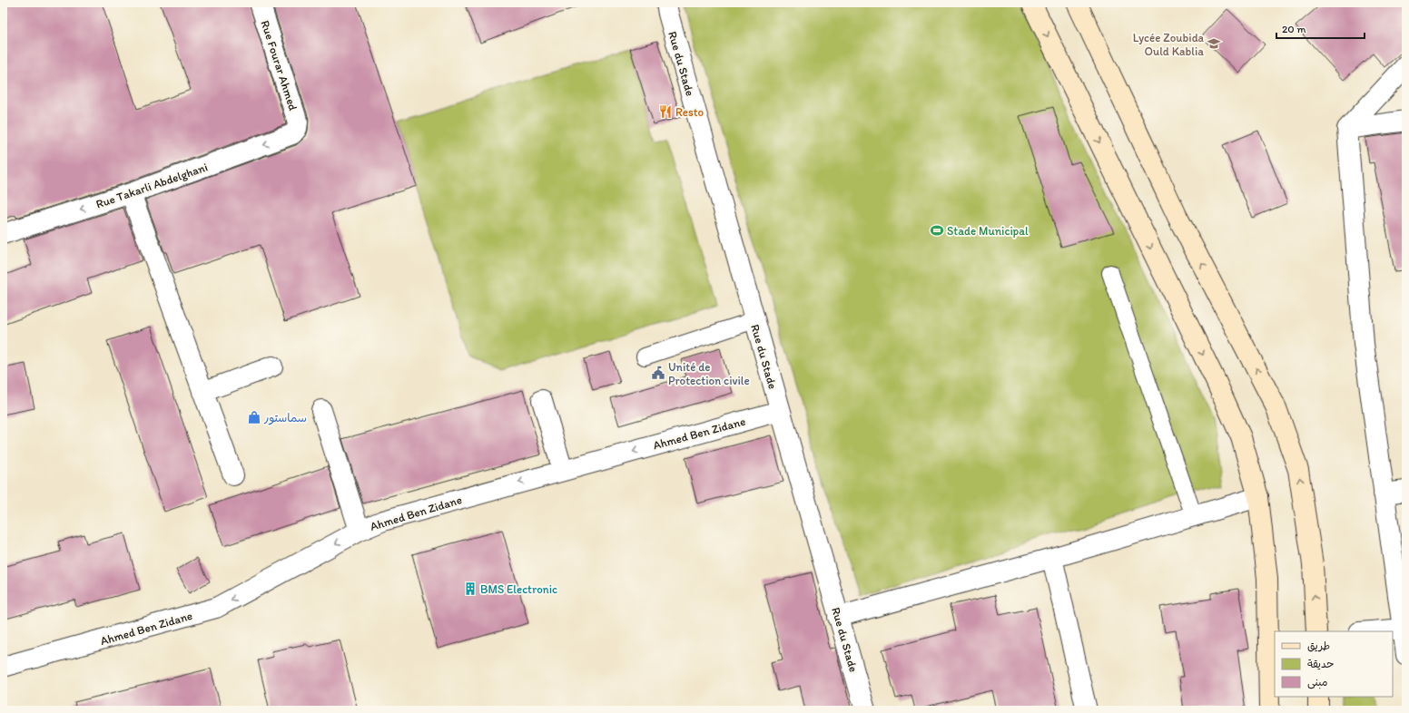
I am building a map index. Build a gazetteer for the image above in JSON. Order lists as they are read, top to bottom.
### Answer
{
  "streets": {
    "street": [
      "Rue du Stade",
      "Rue Fourar Ahmed",
      "Rue Takarli Abdelghani",
      "Ahmed Ben Zidane"
    ]
  },
  "crossings": [
    ["Rue du Stade", "Ahmed Ben Zidane"],
    ["Rue Fourar Ahmed", "Rue Takarli Abdelghani"]
  ],
  "one_way": ["Rue Takarli Abdelghani", "Ahmed Ben Zidane"],
  "places": {
    "school or university": ["Lycée Zoubida Ould Kablia"],
    "restaurant": ["Resto"],
    "sports": ["Stade Municipal"],
    "public building": ["Unité de Protection civile"],
    "shop": ["سماستور"],
    "building": ["BMS Electronic"]
  },
  "legend": ["طريق", "حديقة", "مبنى"],
  "scale_bar": "20 m"
}
